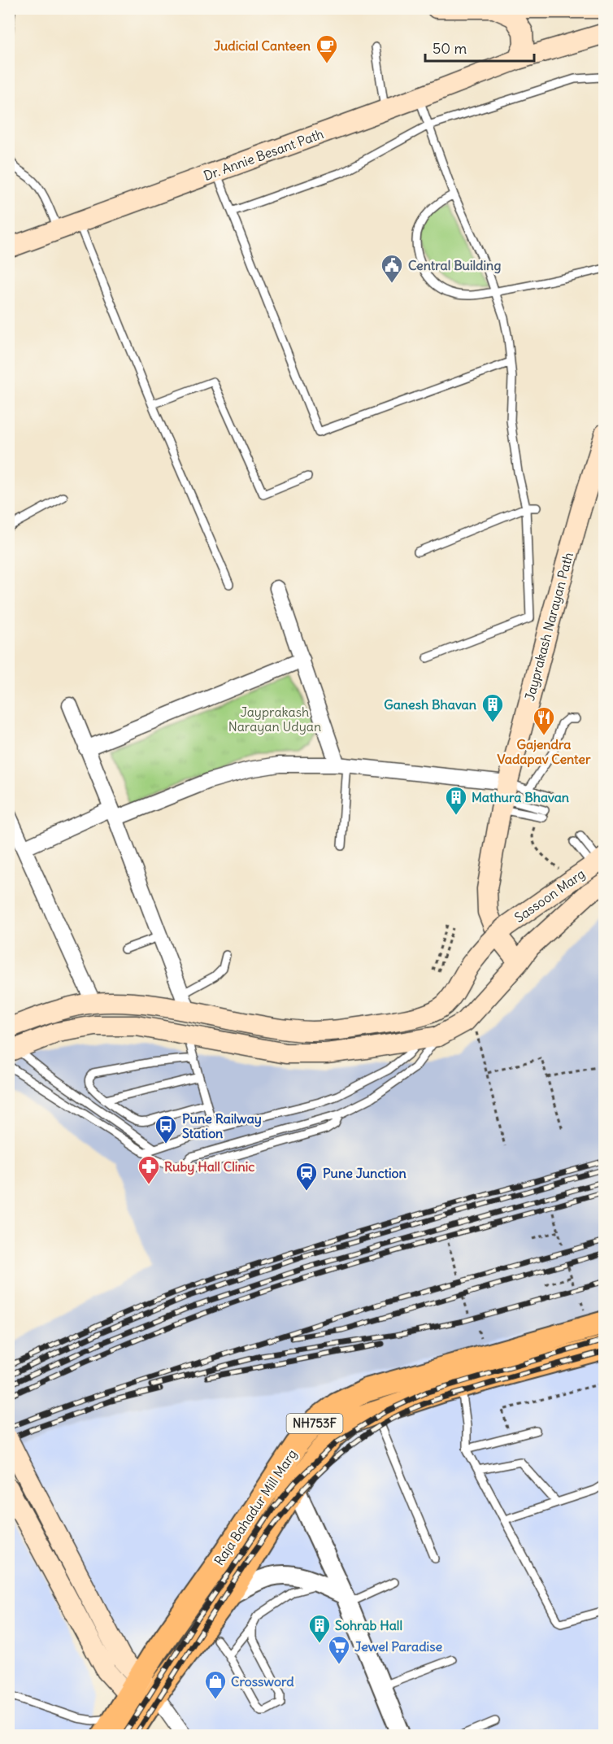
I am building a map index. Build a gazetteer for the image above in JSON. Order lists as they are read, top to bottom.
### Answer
{
  "streets": {
    "highway": ["NH753F", "Raja Bahadur Mill Marg"],
    "main road": ["Dr. Annie Besant Path", "Jayprakash Narayan Path", "Sassoon Marg"]
  },
  "crossings": [
    ["Jayprakash Narayan Path", "Sassoon Marg"],
    ["NH753F", "Raja Bahadur Mill Marg"]
  ],
  "parks": ["Jayprakash Narayan Udyan"],
  "places": {
    "cafe": ["Judicial Canteen"],
    "public building": ["Central Building"],
    "building": ["Ganesh Bhavan", "Mathura Bhavan", "Sohrab Hall"],
    "restaurant": ["Gajendra Vadapav Center"],
    "bus stop": ["Pune Railway Station"],
    "pharmacy": ["Ruby Hall Clinic"],
    "station": ["Pune Junction"],
    "supermarket": ["Jewel Paradise"],
    "shop": ["Crossword"]
  },
  "scale_bar": "50 m"
}
